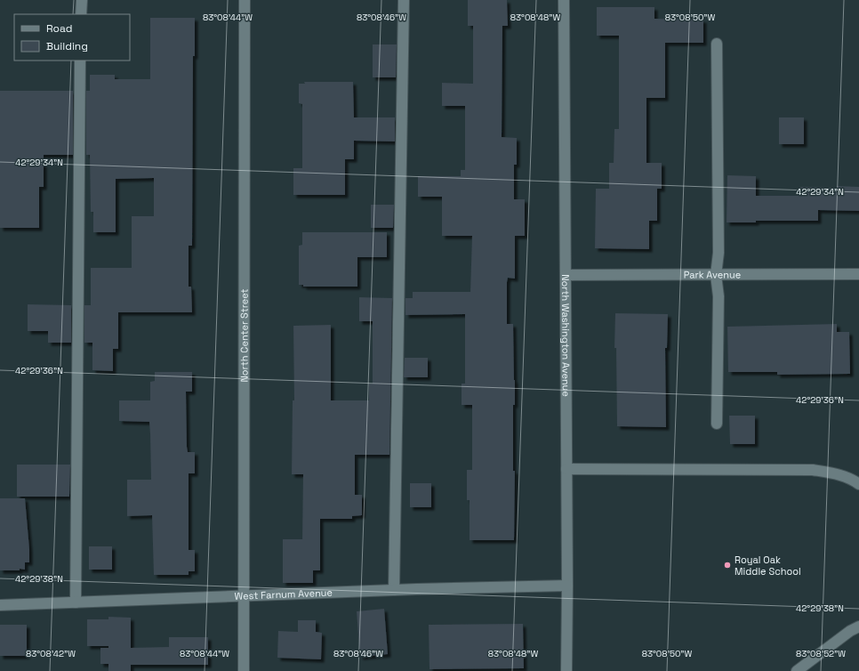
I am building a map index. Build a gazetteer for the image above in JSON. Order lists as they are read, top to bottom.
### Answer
{
  "streets": {
    "street": [
      "Park Avenue",
      "North Center Street",
      "North Washington Avenue",
      "West Farnum Avenue"
    ]
  },
  "crossings": [
    ["Park Avenue", "North Washington Avenue"],
    ["North Center Street", "West Farnum Avenue"],
    ["North Washington Avenue", "West Farnum Avenue"]
  ],
  "places": ["Royal Oak Middle School"],
  "legend": ["Road", "Building"],
  "coordinates": [
    "83°08'44\"W",
    "83°08'46\"W",
    "83°08'48\"W",
    "83°08'50\"W",
    "42°29'34\"N",
    "42°29'36\"N",
    "42°29'38\"N",
    "83°08'42\"W",
    "83°08'52\"W"
  ]
}
